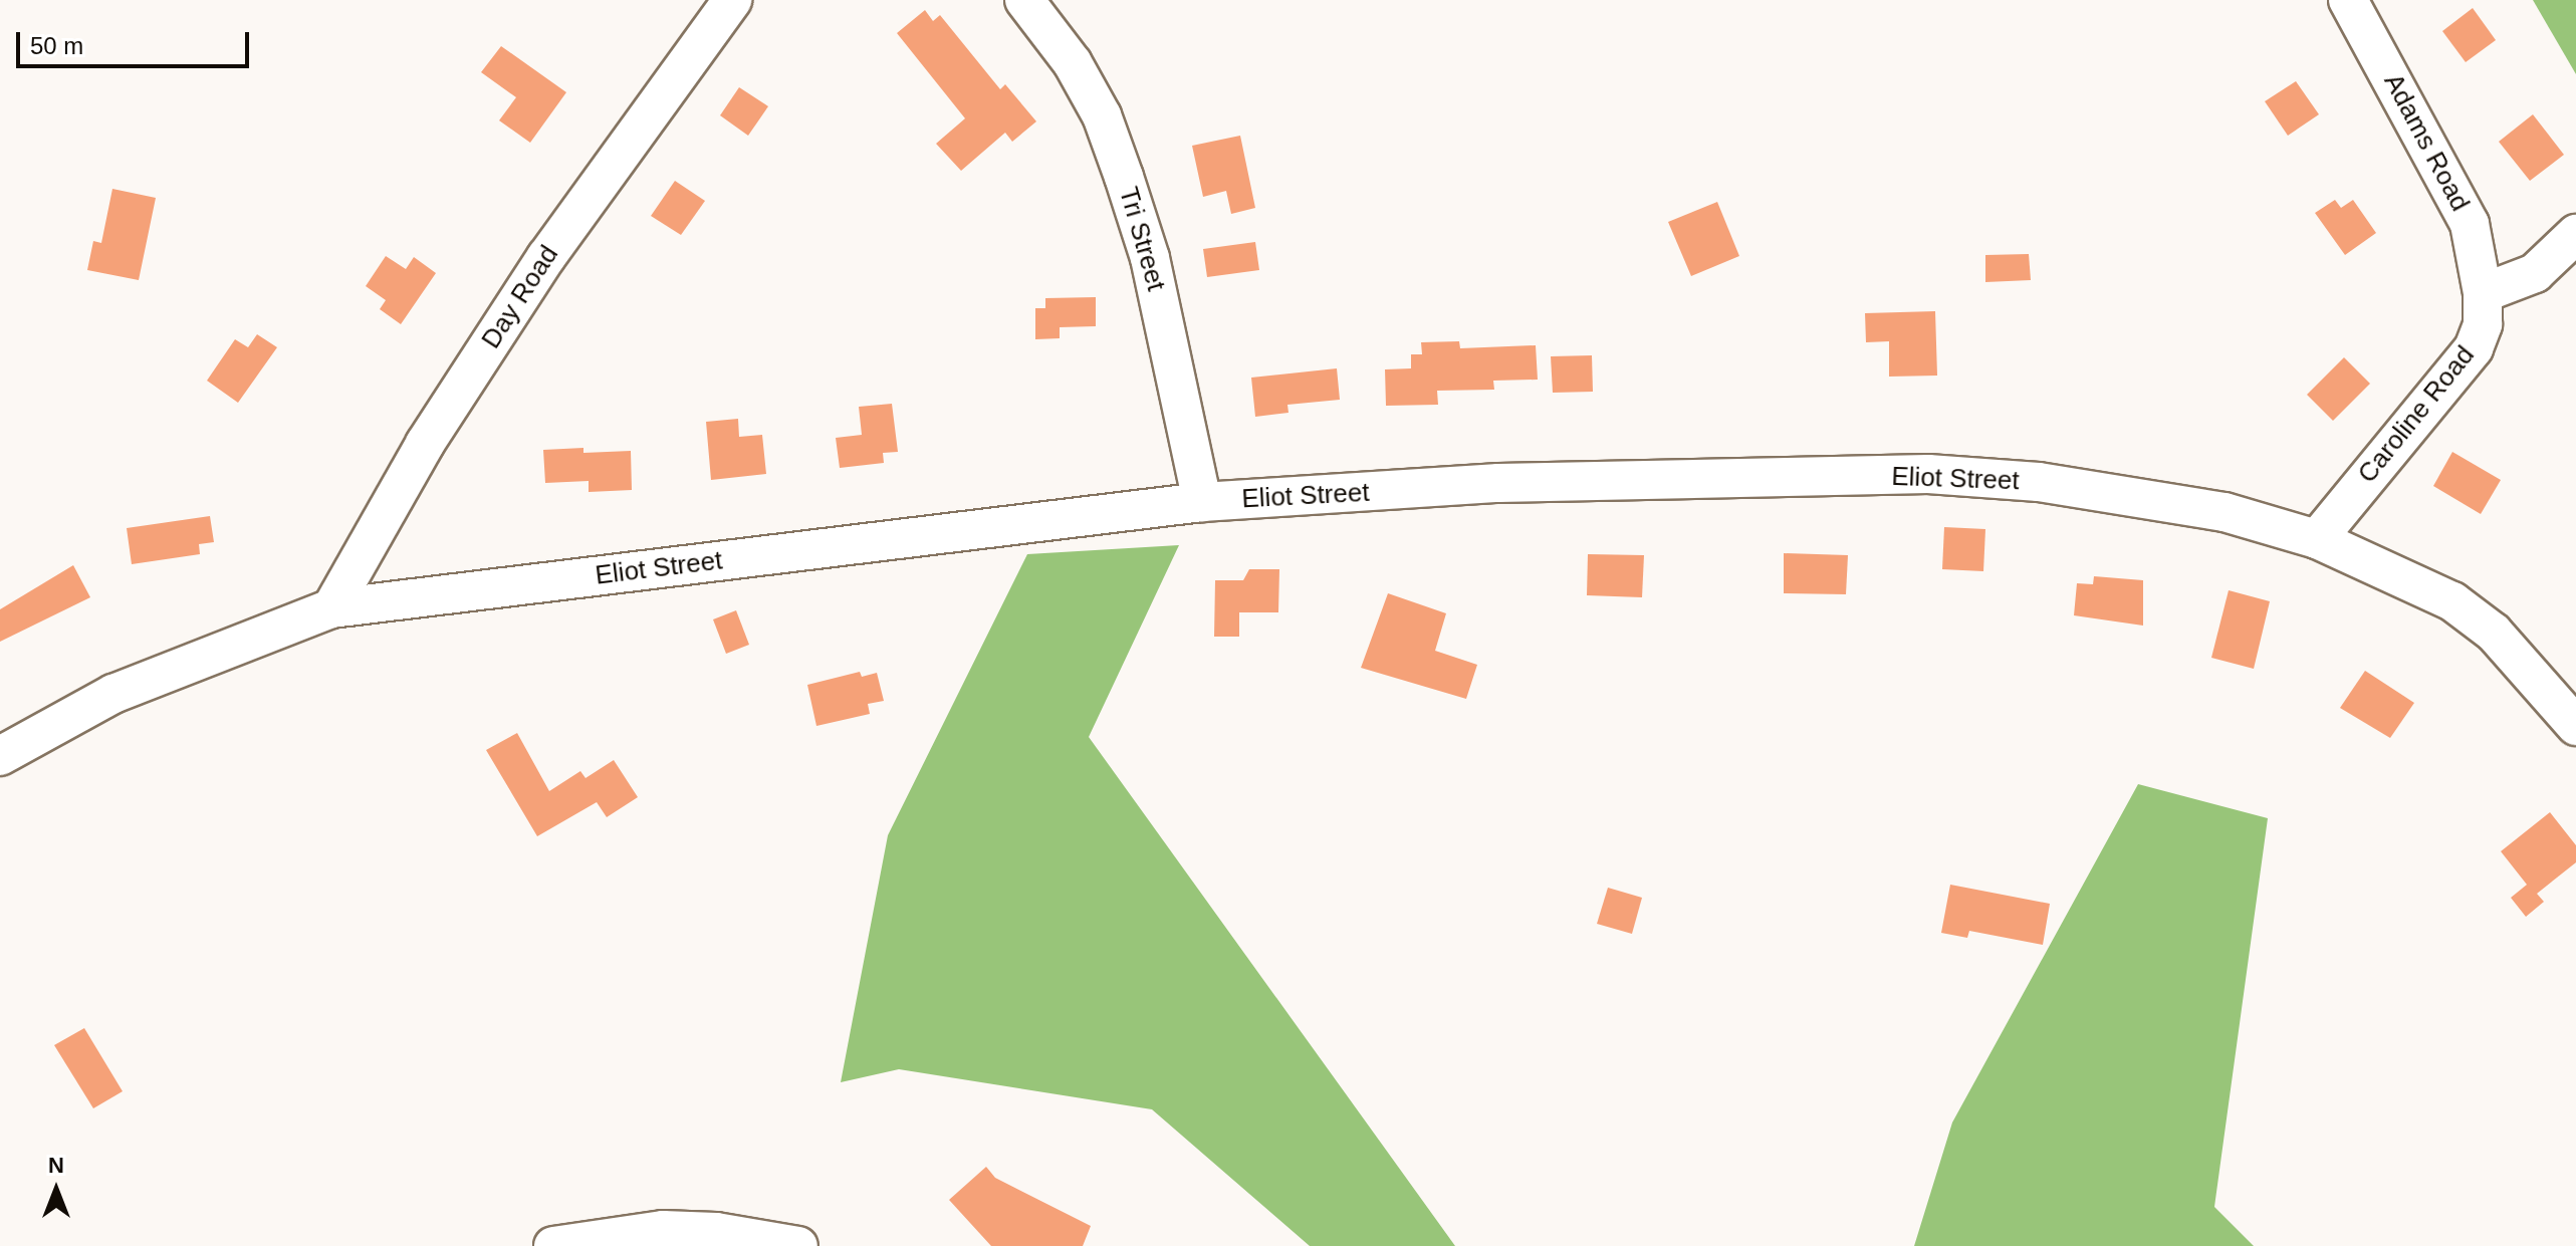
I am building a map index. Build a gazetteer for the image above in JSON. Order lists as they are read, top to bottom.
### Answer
{
  "streets": {
    "street": [
      "Adams Road",
      "Tri Street",
      "Day Road",
      "Caroline Road",
      "Eliot Street"
    ]
  },
  "crossings": [
    ["Adams Road", "Caroline Road"],
    ["Tri Street", "Eliot Street"],
    ["Day Road", "Eliot Street"],
    ["Caroline Road", "Eliot Street"]
  ],
  "scale_bar": "50 m",
  "north": "top"
}
